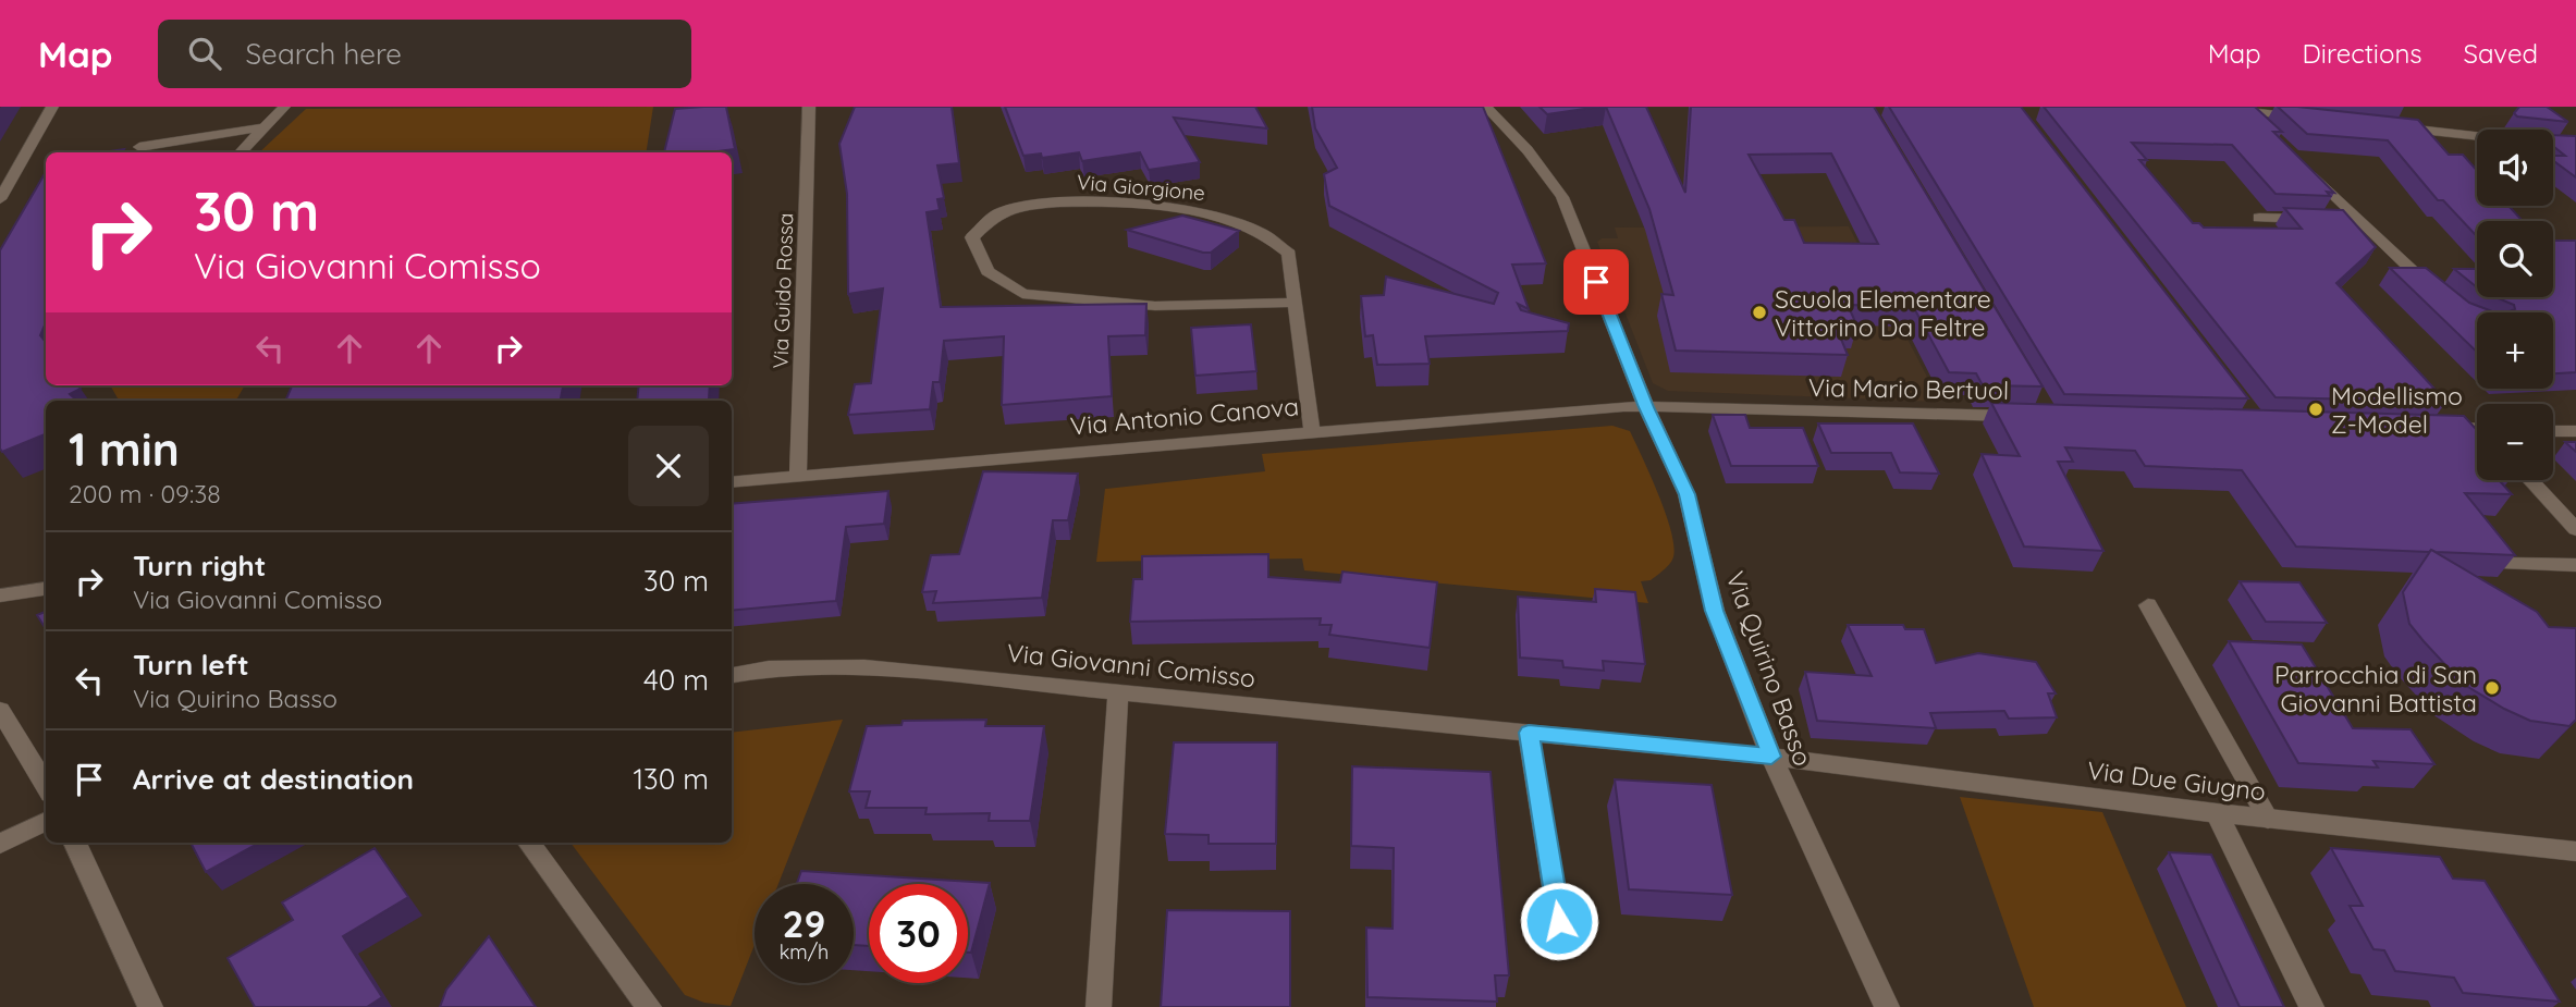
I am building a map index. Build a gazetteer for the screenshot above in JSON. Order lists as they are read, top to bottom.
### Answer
{
  "streets": {
    "street": [
      "Via Giorgione",
      "Via Guido Rossa",
      "Via Mario Bertuol",
      "Via Antonio Canova",
      "Via Giovanni Comisso",
      "Via Quirino Basso",
      "Via Due Giugno"
    ]
  },
  "crossings": [
    ["Via Giorgione", "Via Antonio Canova"],
    ["Via Guido Rossa", "Via Antonio Canova"],
    ["Via Mario Bertuol", "Via Antonio Canova"],
    ["Via Mario Bertuol", "Via Quirino Basso"],
    ["Via Antonio Canova", "Via Quirino Basso"],
    ["Via Giovanni Comisso", "Via Quirino Basso"],
    ["Via Giovanni Comisso", "Via Due Giugno"],
    ["Via Quirino Basso", "Via Due Giugno"]
  ],
  "places": ["Scuola Elementare Vittorino Da Feltre", "Modellismo Z-Model", "Parrocchia di San Giovanni Battista"],
  "page": {
    "header": "Map",
    "search": "Search here",
    "nav": ["Map", "Directions", "Saved"],
    "map_buttons": ["+", "−"],
    "turn": ["30 m", "Via Giovanni Comisso"],
    "heading": ["1 min", "200 m · 09:38"],
    "list": [
      {
        "name": "Turn right",
        "note": "Via Giovanni Comisso",
        "value": "30 m"
      },
      {
        "name": "Turn left",
        "note": "Via Quirino Basso",
        "value": "40 m"
      },
      {
        "name": "Arrive at destination",
        "value": "130 m"
      }
    ],
    "speed": "29 km/h",
    "limit": "30"
  }
}
